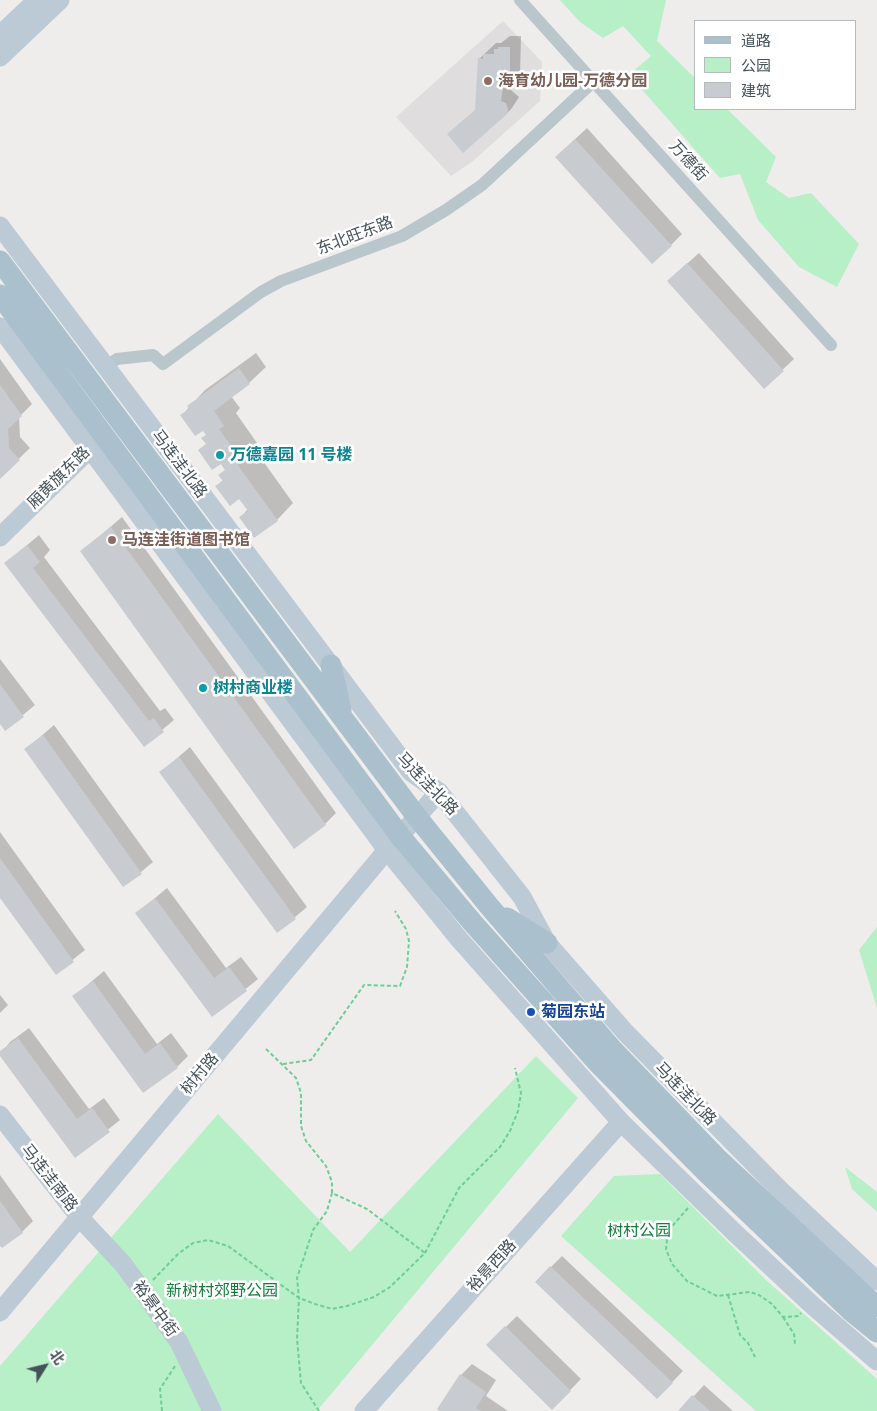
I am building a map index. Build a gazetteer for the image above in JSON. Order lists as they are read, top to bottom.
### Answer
{
  "streets": {
    "main road": ["马连洼北路"],
    "street": [
      "万德街",
      "东北旺东路",
      "厢黄旗东路",
      "树村路",
      "马连洼南路",
      "裕景西路",
      "裕景中街"
    ]
  },
  "crossings": [
    ["万德街", "东北旺东路"],
    ["东北旺东路", "马连洼北路"],
    ["马连洼北路", "厢黄旗东路"],
    ["马连洼北路", "树村路"],
    ["树村路", "马连洼南路"],
    ["树村路", "裕景中街"],
    ["马连洼南路", "裕景中街"]
  ],
  "parks": ["树村公园", "新树村郊野公园"],
  "places": [
    "海育幼儿园-万德分园",
    "万德嘉园 11 号楼",
    "马连洼街道图书馆",
    "树村商业楼",
    "菊园东站"
  ],
  "legend": ["道路", "公园", "建筑"],
  "north": "top right"
}
